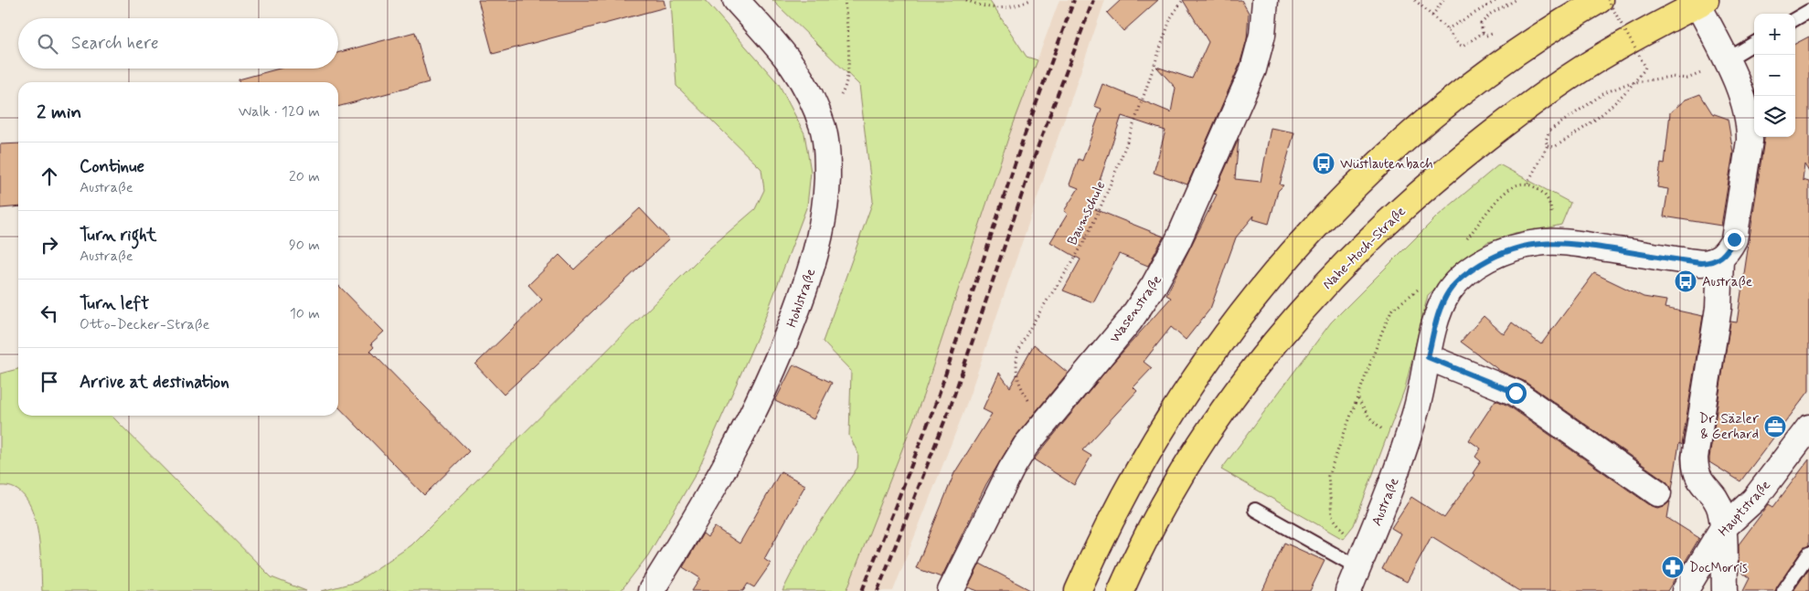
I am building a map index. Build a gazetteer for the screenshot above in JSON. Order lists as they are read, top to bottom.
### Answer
{
  "streets": {
    "main road": ["Nahe-Hoch-Straße"],
    "street": [
      "Hohlstraße",
      "Wasenstraße",
      "Austraße",
      "Hauptstraße"
    ],
    "path": ["Baumschule"]
  },
  "crossings": [
    ["Baumschule", "Wasenstraße"]
  ],
  "places": {
    "bus stop": ["Wüstlautenbach", "Austraße"],
    "office": ["Dr. Säzler & Gerhard"],
    "pharmacy": ["DocMorris"]
  },
  "page": {
    "map_buttons": ["+", "−"],
    "search": "Search here",
    "heading": ["2 min", "Walk · 120 m"],
    "list": [
      ["Continue", "Austraße", "20 m"],
      ["Turn right", "Austraße", "90 m"],
      ["Turn left", "Otto-Decker-Straße", "10 m"],
      "Arrive at destination"
    ]
  }
}
